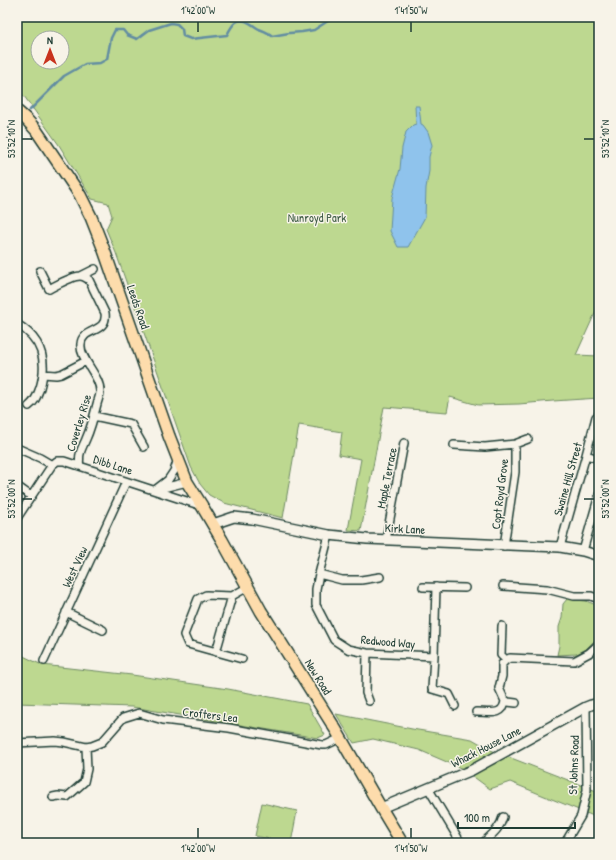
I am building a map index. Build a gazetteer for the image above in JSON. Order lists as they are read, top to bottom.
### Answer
{
  "streets": {
    "main road": ["Leeds Road", "New Road"],
    "street": [
      "Coverley Rise",
      "Dibb Lane",
      "Maple Terrace",
      "Swaine Hill Street",
      "Copt Royd Grove",
      "Kirk Lane",
      "West View",
      "Redwood Way",
      "Crofters Lea",
      "Whack House Lane",
      "St Johns Road"
    ]
  },
  "crossings": [
    ["Leeds Road", "Dibb Lane"],
    ["Leeds Road", "Kirk Lane"],
    ["Leeds Road", "New Road"],
    ["Coverley Rise", "Dibb Lane"],
    ["Dibb Lane", "West View"],
    ["Maple Terrace", "Kirk Lane"],
    ["Swaine Hill Street", "Kirk Lane"],
    ["Copt Royd Grove", "Kirk Lane"],
    ["Kirk Lane", "Redwood Way"],
    ["Kirk Lane", "New Road"],
    ["New Road", "Crofters Lea"],
    ["New Road", "Whack House Lane"],
    ["Whack House Lane", "St Johns Road"]
  ],
  "parks": ["Nunroyd Park"],
  "scale_bar": "100 m",
  "north": "top",
  "coordinates": [
    "1°42'00\"W",
    "1°41'50\"W",
    "53°52'10\"N",
    "53°52'00\"N"
  ]
}
